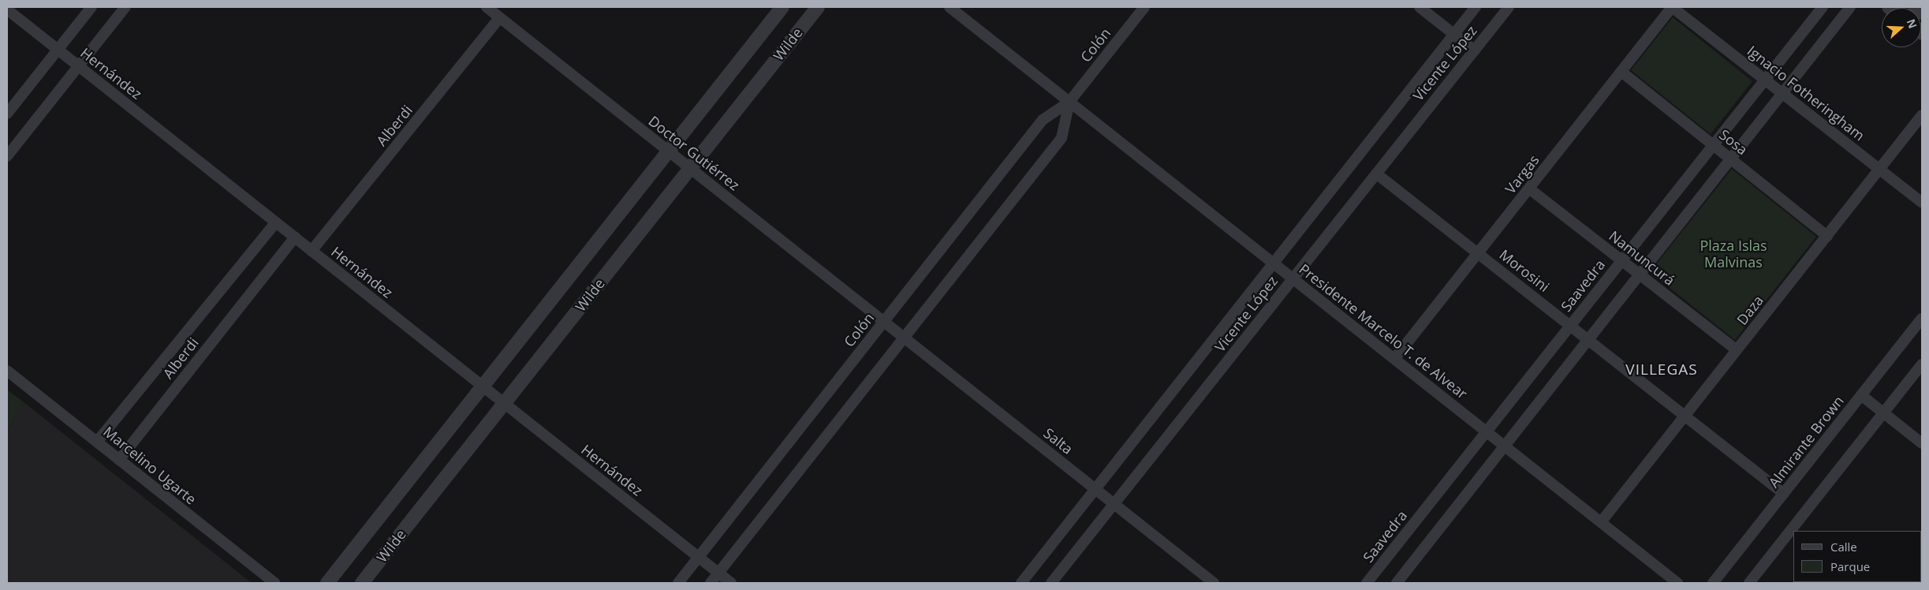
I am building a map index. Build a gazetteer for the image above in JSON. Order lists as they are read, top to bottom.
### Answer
{
  "streets": {
    "street": [
      "Wilde",
      "Colón",
      "Vicente López",
      "Hernández",
      "Ignacio Fotheringham",
      "Alberdi",
      "Sosa",
      "Doctor Gutiérrez",
      "Vargas",
      "Namuncurá",
      "Morosini",
      "Saavedra",
      "Daza",
      "Presidente Marcelo T. de Alvear",
      "Salta",
      "Almirante Brown",
      "Marcelino Ugarte"
    ]
  },
  "crossings": [
    ["Wilde", "Hernández"],
    ["Wilde", "Doctor Gutiérrez"],
    ["Colón", "Hernández"],
    ["Colón", "Doctor Gutiérrez"],
    ["Colón", "Presidente Marcelo T. de Alvear"],
    ["Colón", "Salta"],
    ["Vicente López", "Morosini"],
    ["Vicente López", "Presidente Marcelo T. de Alvear"],
    ["Vicente López", "Salta"],
    ["Hernández", "Alberdi"],
    ["Ignacio Fotheringham", "Vargas"],
    ["Ignacio Fotheringham", "Saavedra"],
    ["Ignacio Fotheringham", "Daza"],
    ["Alberdi", "Doctor Gutiérrez"],
    ["Alberdi", "Marcelino Ugarte"],
    ["Sosa", "Vargas"],
    ["Sosa", "Saavedra"],
    ["Sosa", "Daza"],
    ["Doctor Gutiérrez", "Salta"],
    ["Vargas", "Namuncurá"],
    ["Vargas", "Morosini"],
    ["Vargas", "Presidente Marcelo T. de Alvear"],
    ["Namuncurá", "Saavedra"],
    ["Namuncurá", "Daza"],
    ["Morosini", "Saavedra"],
    ["Morosini", "Daza"],
    ["Morosini", "Almirante Brown"],
    ["Saavedra", "Presidente Marcelo T. de Alvear"],
    ["Daza", "Presidente Marcelo T. de Alvear"]
  ],
  "districts": ["VILLEGAS"],
  "parks": ["Plaza Islas Malvinas"],
  "legend": ["Calle", "Parque"],
  "north": "right"
}
